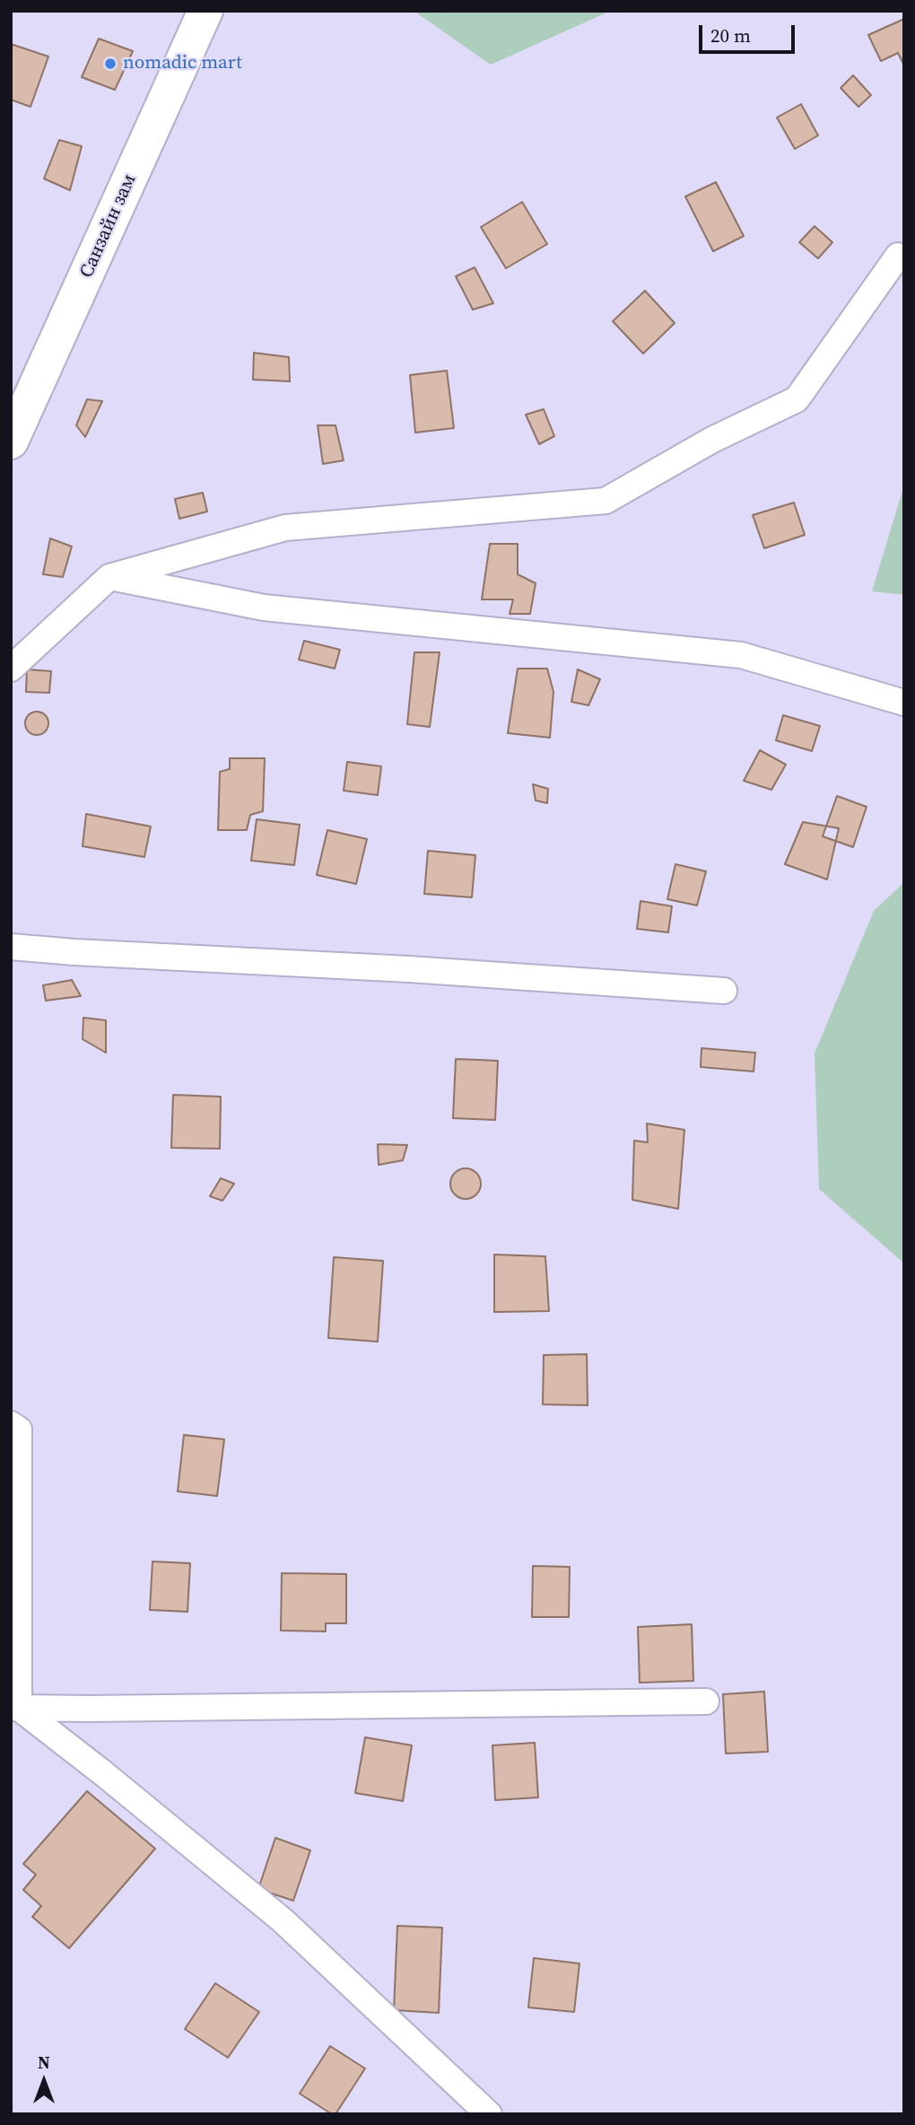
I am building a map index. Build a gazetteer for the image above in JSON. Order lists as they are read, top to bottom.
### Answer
{
  "streets": {
    "main road": ["Санзайн зам"]
  },
  "places": ["nomadic mart"],
  "scale_bar": "20 m",
  "north": "top"
}
